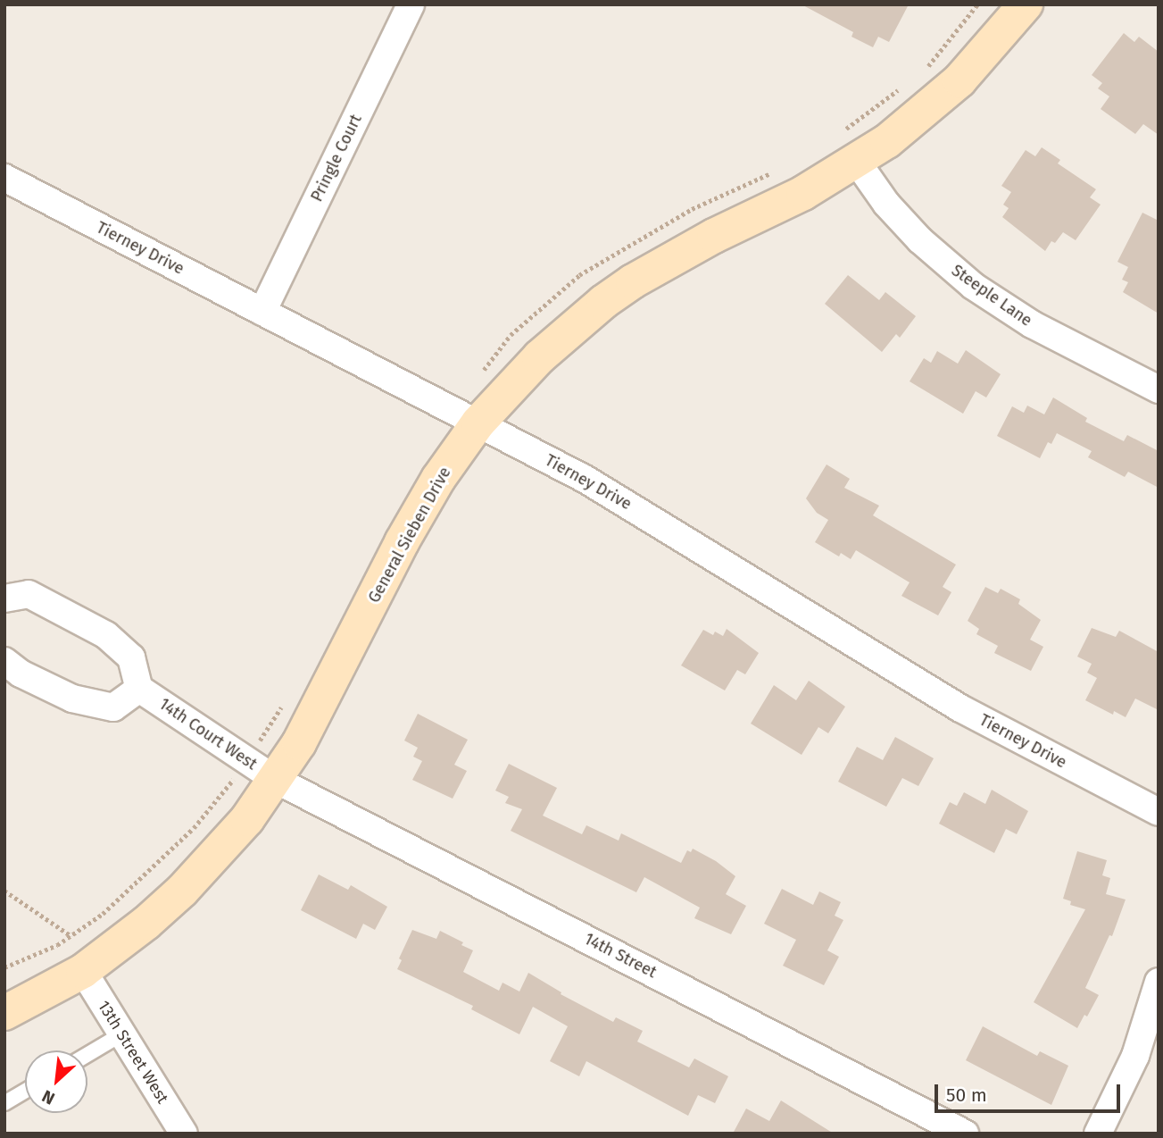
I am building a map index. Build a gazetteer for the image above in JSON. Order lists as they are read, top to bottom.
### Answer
{
  "streets": {
    "street": [
      "Pringle Court",
      "Tierney Drive",
      "Steeple Lane",
      "General Sieben Drive",
      "14th Court West",
      "14th Street",
      "13th Street West"
    ]
  },
  "crossings": [
    ["Pringle Court", "Tierney Drive"],
    ["Tierney Drive", "General Sieben Drive"],
    ["Steeple Lane", "General Sieben Drive"],
    ["General Sieben Drive", "14th Court West"],
    ["General Sieben Drive", "14th Street"],
    ["General Sieben Drive", "13th Street West"],
    ["14th Court West", "14th Street"]
  ],
  "scale_bar": "50 m",
  "north": "bottom left"
}
